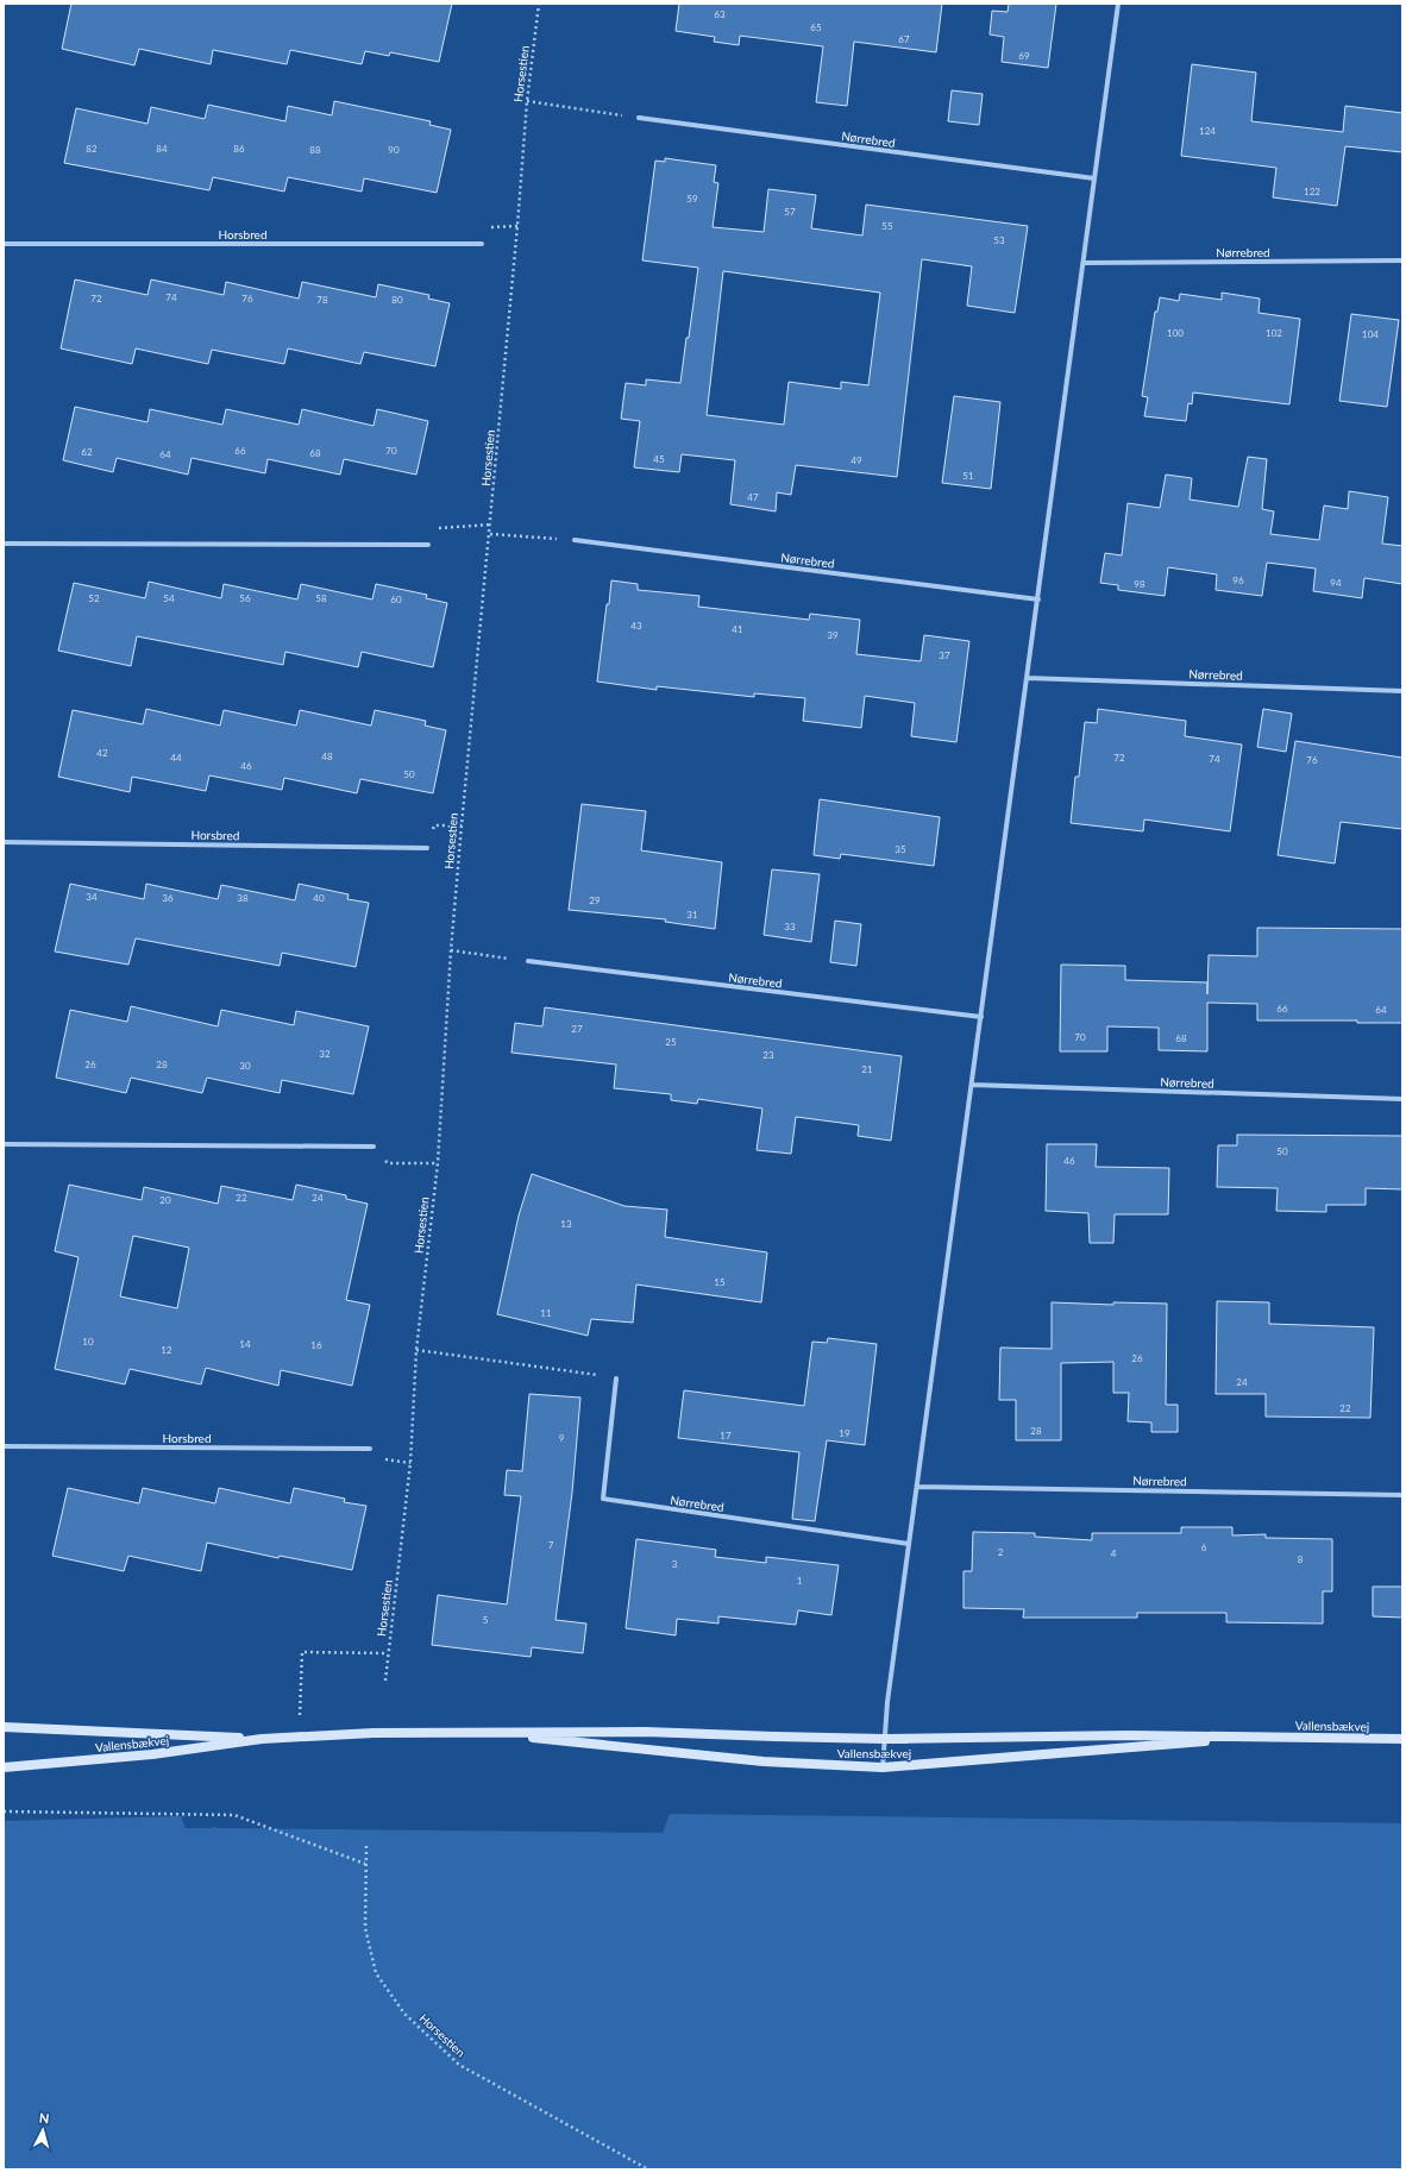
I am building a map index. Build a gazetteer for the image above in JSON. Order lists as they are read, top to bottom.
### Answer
{
  "streets": {
    "street": ["Nørrebred", "Horsbred", "Vallensbækvej"],
    "path": ["Horsestien"]
  },
  "house_numbers": [
    "63",
    "65",
    "67",
    "69",
    "124",
    "82",
    "84",
    "86",
    "88",
    "90",
    "122",
    "59",
    "57",
    "55",
    "53",
    "74",
    "72",
    "76",
    "78",
    "80",
    "100",
    "102",
    "104",
    "66",
    "70",
    "62",
    "68",
    "64",
    "45",
    "49",
    "51",
    "47",
    "96",
    "94",
    "98",
    "52",
    "54",
    "56",
    "58",
    "60",
    "43",
    "41",
    "39",
    "37",
    "42",
    "48",
    "44",
    "72",
    "74",
    "76",
    "46",
    "50",
    "35",
    "34",
    "36",
    "38",
    "40",
    "29",
    "31",
    "33",
    "66",
    "64",
    "27",
    "70",
    "68",
    "25",
    "32",
    "23",
    "26",
    "28",
    "30",
    "21",
    "50",
    "46",
    "22",
    "24",
    "20",
    "13",
    "15",
    "11",
    "10",
    "14",
    "16",
    "12",
    "26",
    "24",
    "22",
    "28",
    "19",
    "17",
    "9",
    "7",
    "6",
    "2",
    "4",
    "8",
    "3",
    "1",
    "5"
  ],
  "north": "top"
}
